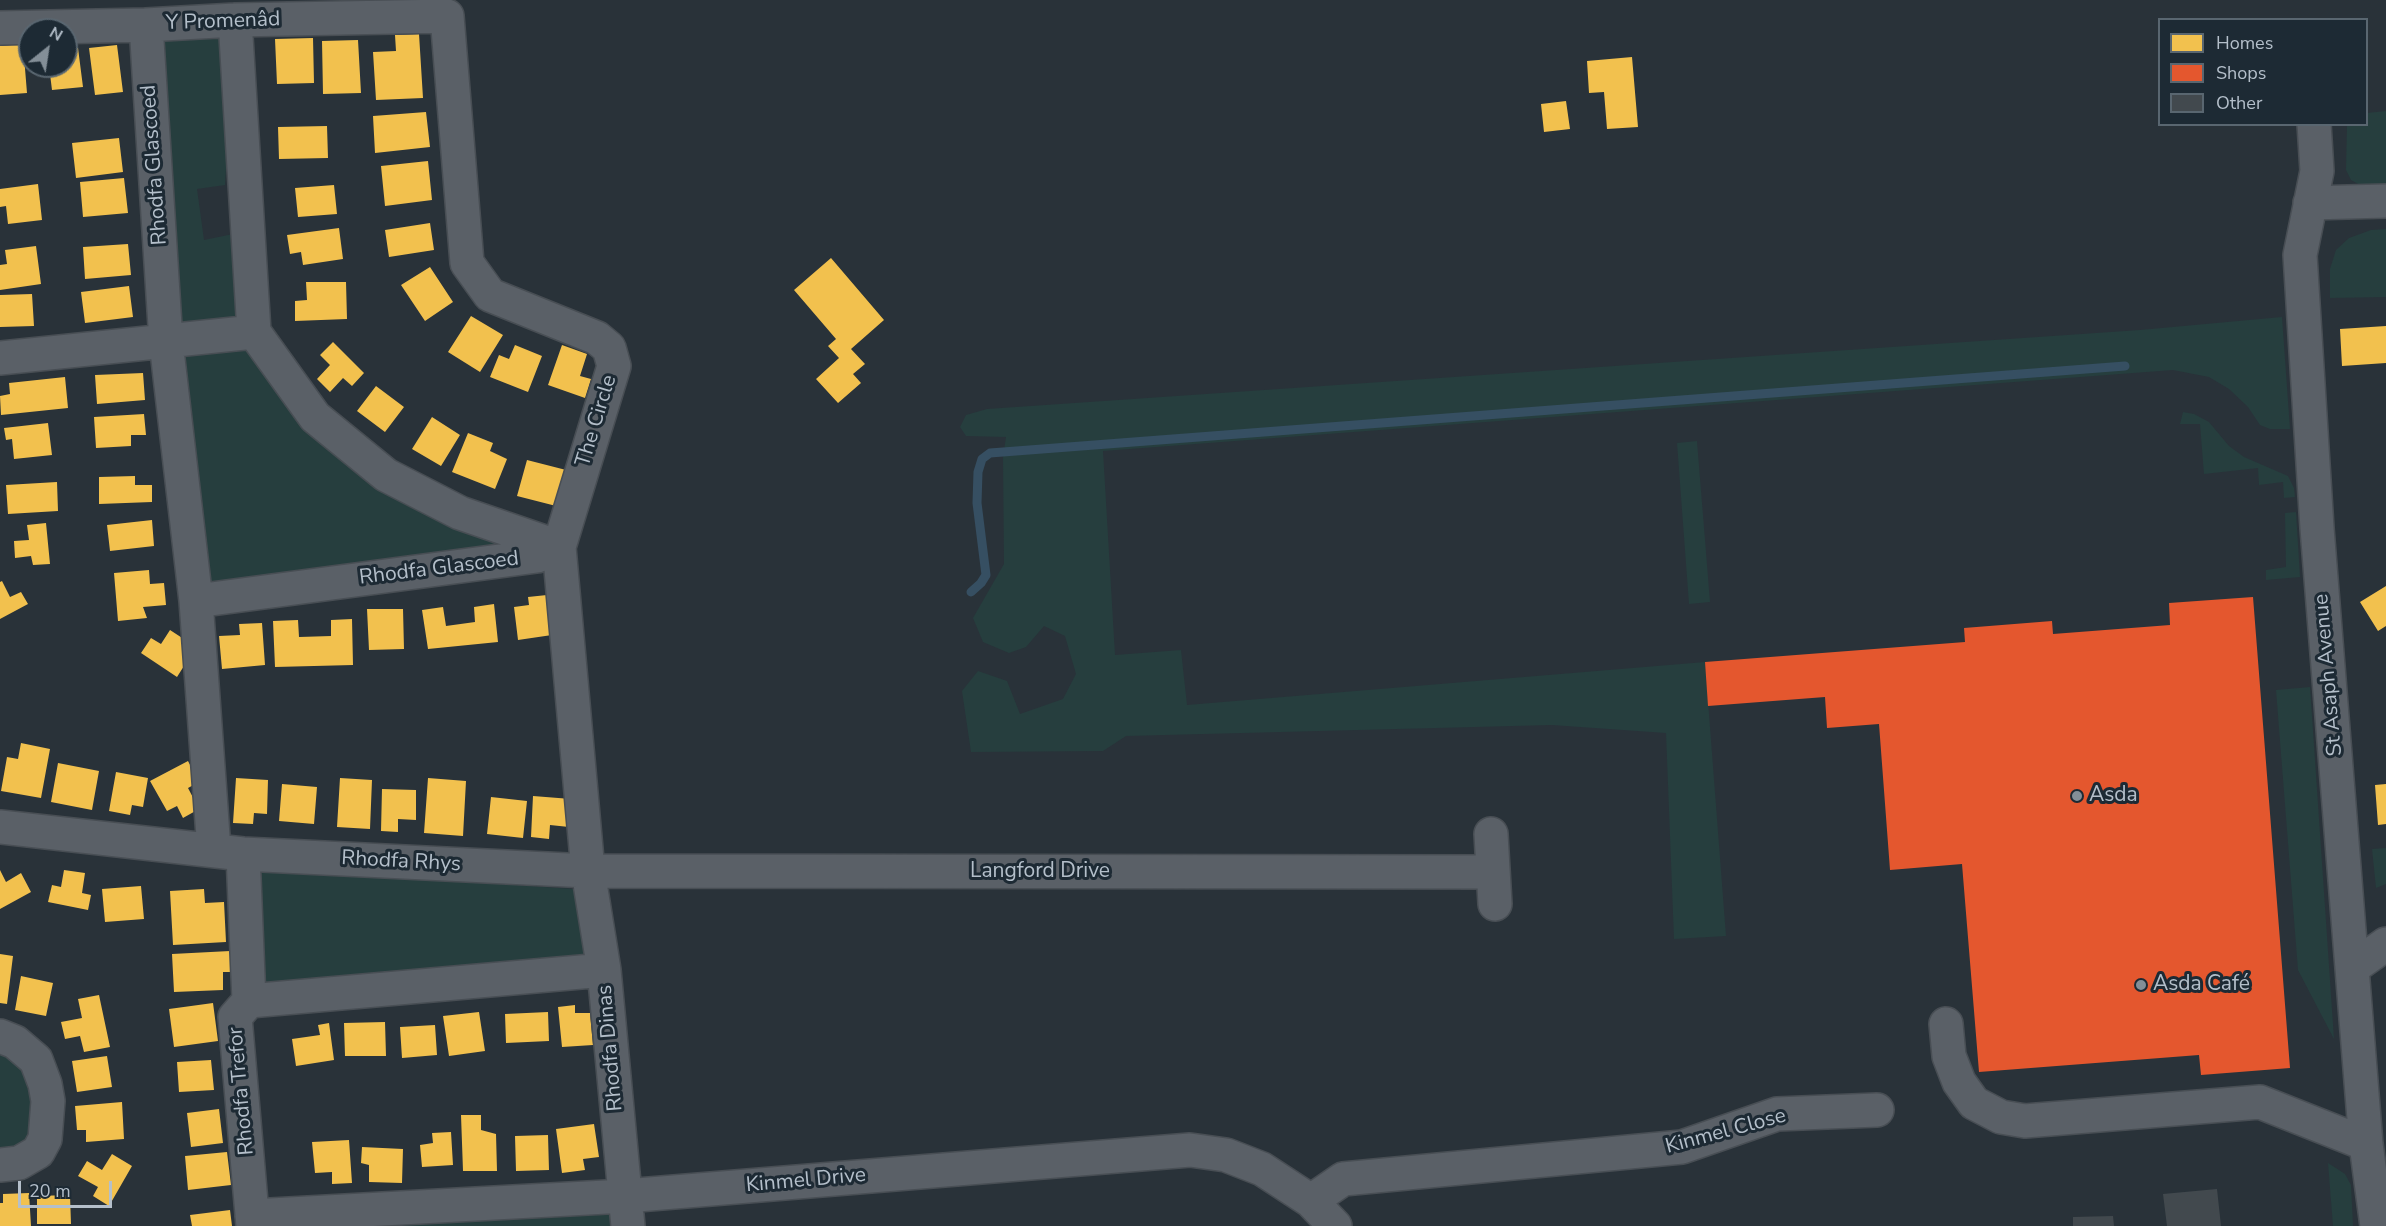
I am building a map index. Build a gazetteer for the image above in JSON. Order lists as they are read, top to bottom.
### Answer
{
  "streets": {
    "street": [
      "Y Promenâd",
      "Rhodfa Glascoed",
      "The Circle",
      "St Asaph Avenue",
      "Rhodfa Rhys",
      "Langford Drive",
      "Rhodfa Dinas",
      "Rhodfa Trefor",
      "Kinmel Close",
      "Kinmel Drive"
    ]
  },
  "crossings": [
    ["Y Promenâd", "Rhodfa Glascoed"],
    ["Y Promenâd", "The Circle"],
    ["Rhodfa Glascoed", "The Circle"],
    ["Rhodfa Glascoed", "Rhodfa Trefor"],
    ["The Circle", "Rhodfa Rhys"],
    ["The Circle", "Langford Drive"],
    ["The Circle", "Rhodfa Dinas"],
    ["Rhodfa Rhys", "Langford Drive"],
    ["Rhodfa Rhys", "Rhodfa Dinas"],
    ["Rhodfa Rhys", "Rhodfa Trefor"],
    ["Langford Drive", "Rhodfa Dinas"],
    ["Rhodfa Dinas", "Kinmel Drive"],
    ["Rhodfa Trefor", "Kinmel Drive"],
    ["Kinmel Close", "Kinmel Drive"]
  ],
  "places": ["Asda", "Asda Café"],
  "legend": ["Homes", "Shops", "Other"],
  "scale_bar": "20 m",
  "north": "top right"
}
